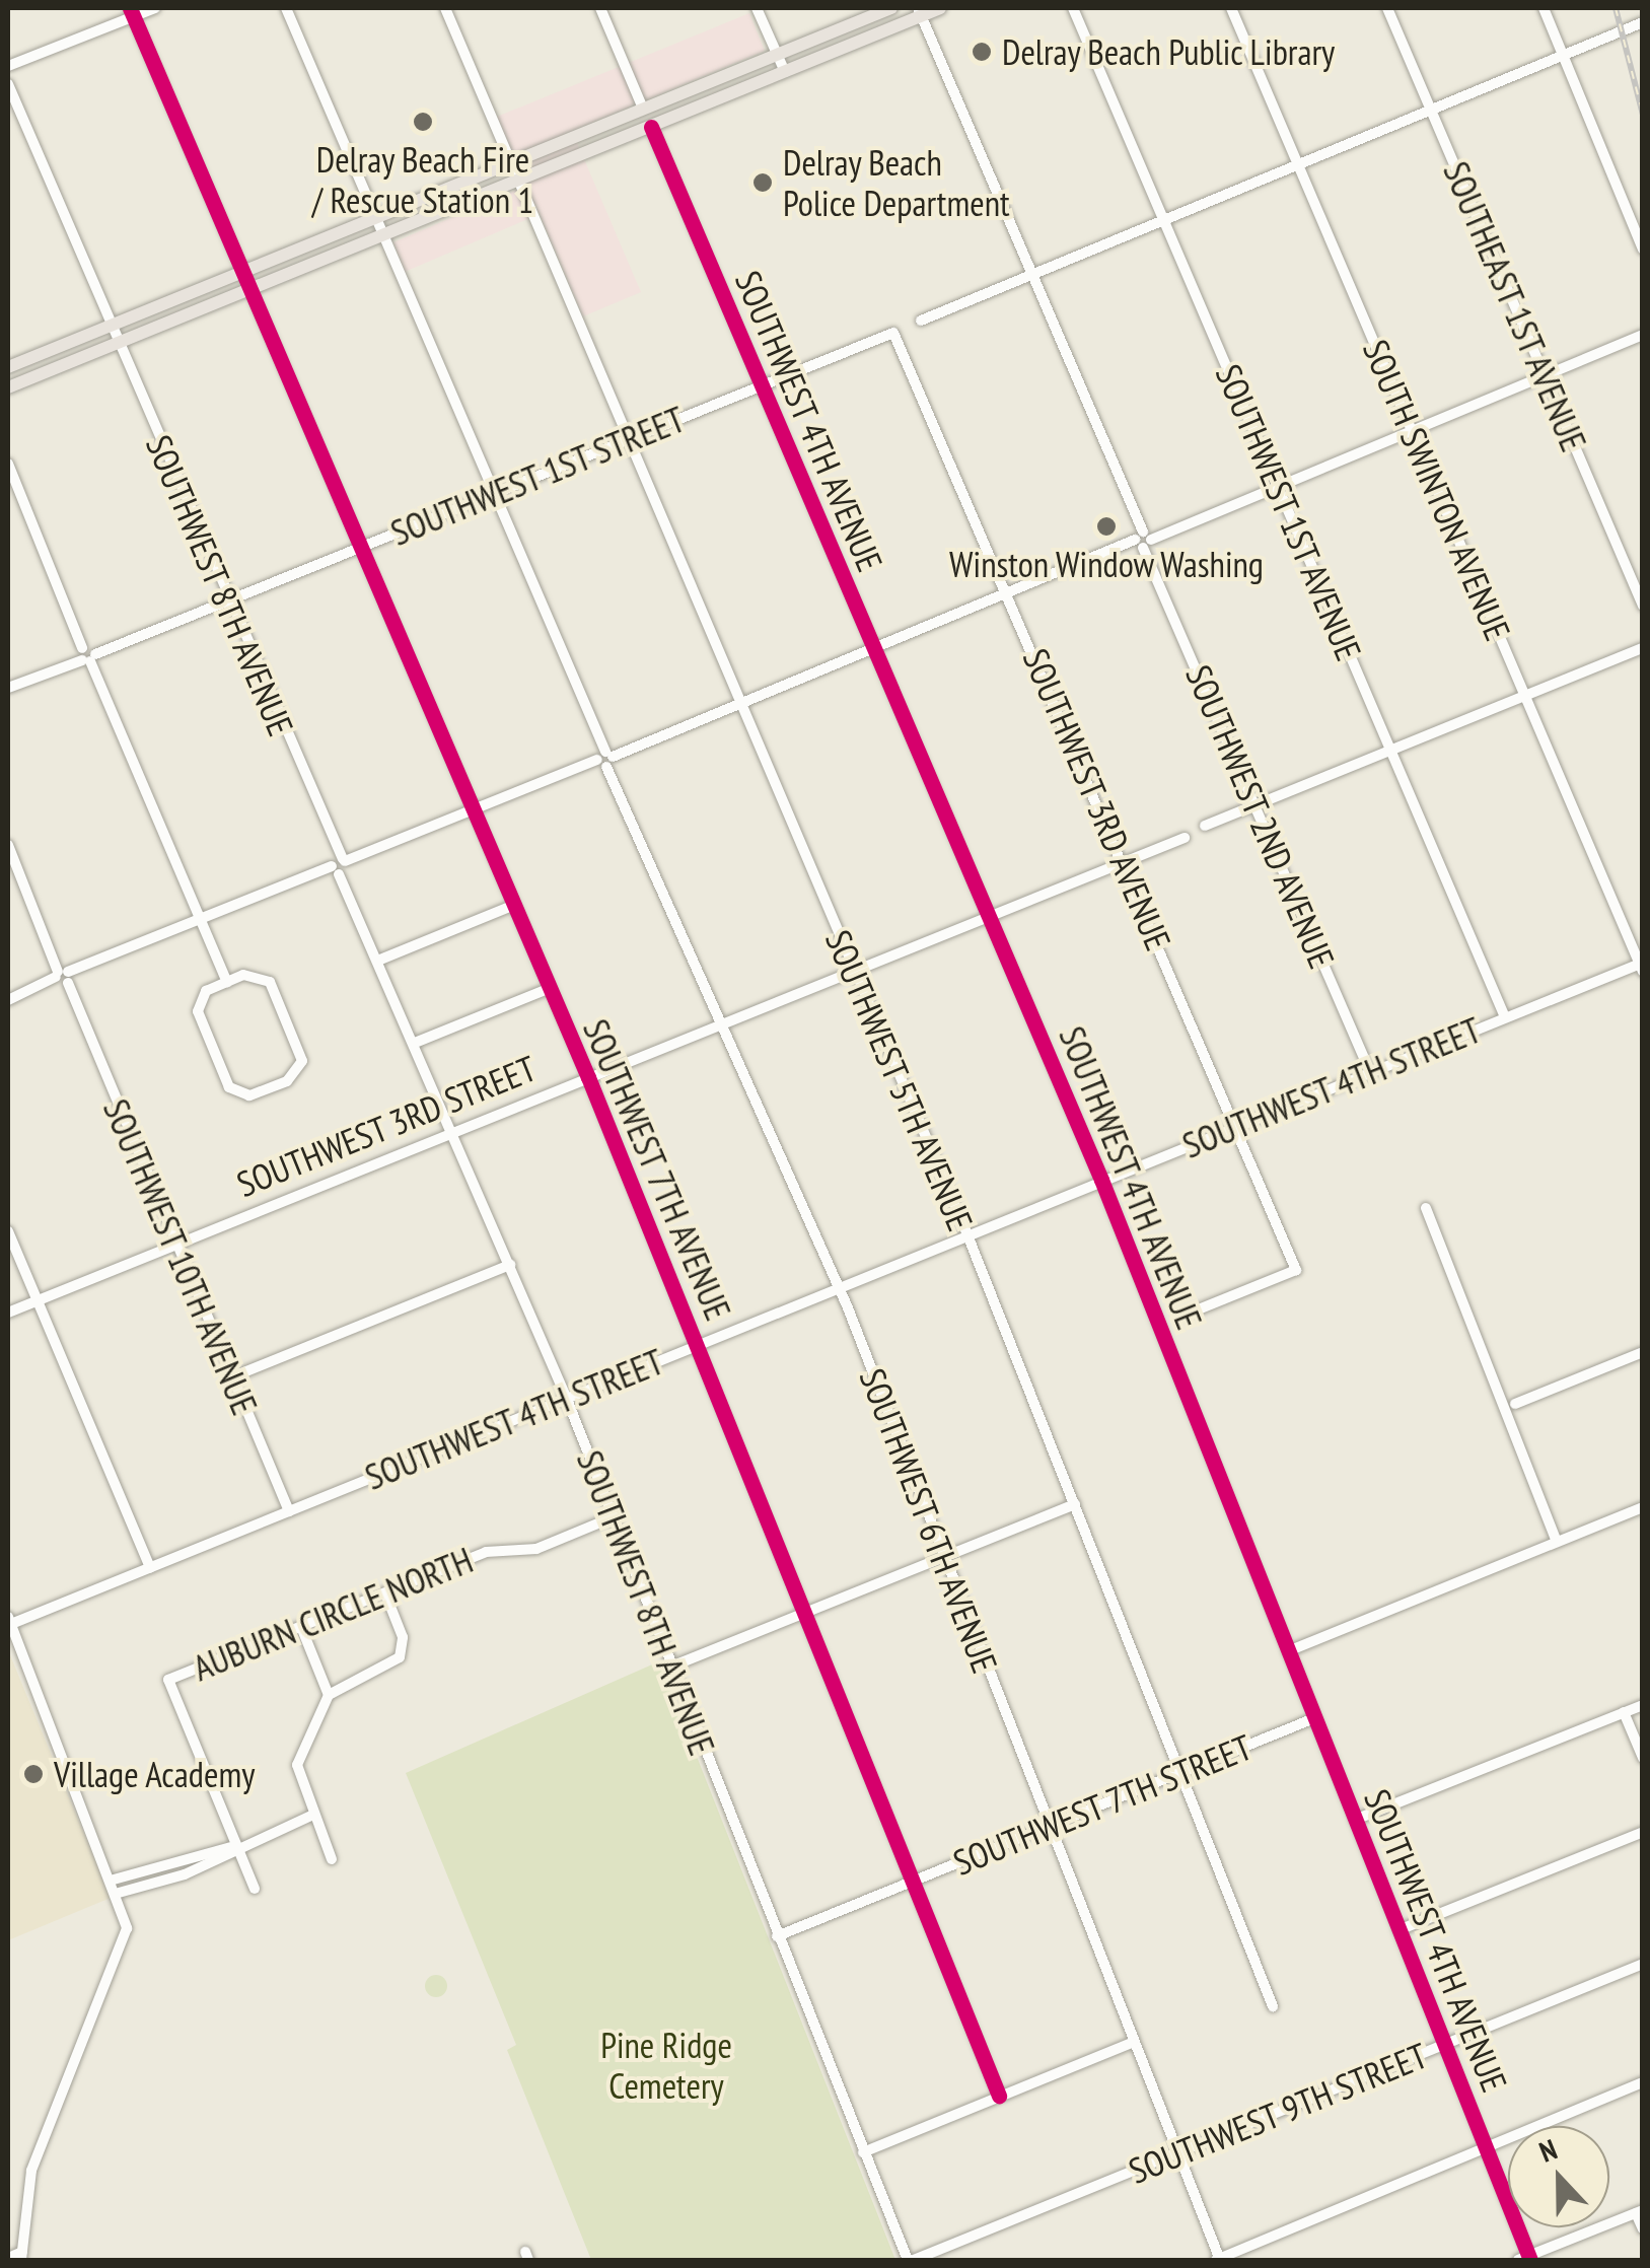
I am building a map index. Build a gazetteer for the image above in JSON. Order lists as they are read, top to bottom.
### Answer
{
  "streets": {
    "street": [
      "SOUTHEAST 1ST AVENUE",
      "SOUTHWEST 4TH AVENUE",
      "SOUTHWEST 1ST STREET",
      "SOUTH SWINTON AVENUE",
      "SOUTHWEST 1ST AVENUE",
      "SOUTHWEST 8TH AVENUE",
      "SOUTHWEST 3RD AVENUE",
      "SOUTHWEST 2ND AVENUE",
      "SOUTHWEST 5TH AVENUE",
      "SOUTHWEST 4TH STREET",
      "SOUTHWEST 3RD STREET",
      "SOUTHWEST 7TH AVENUE",
      "SOUTHWEST 10TH AVENUE",
      "SOUTHWEST 6TH AVENUE",
      "AUBURN CIRCLE NORTH",
      "SOUTHWEST 7TH STREET",
      "SOUTHWEST 9TH STREET"
    ]
  },
  "crossings": [
    ["SOUTHWEST 4TH AVENUE", "SOUTHWEST 1ST STREET"],
    ["SOUTHWEST 4TH AVENUE", "SOUTHWEST 4TH STREET"],
    ["SOUTHWEST 4TH AVENUE", "SOUTHWEST 3RD STREET"],
    ["SOUTHWEST 4TH AVENUE", "SOUTHWEST 7TH STREET"],
    ["SOUTHWEST 4TH AVENUE", "SOUTHWEST 9TH STREET"],
    ["SOUTHWEST 1ST STREET", "SOUTHWEST 8TH AVENUE"],
    ["SOUTHWEST 1ST STREET", "SOUTHWEST 3RD AVENUE"],
    ["SOUTHWEST 1ST STREET", "SOUTHWEST 5TH AVENUE"],
    ["SOUTHWEST 1ST STREET", "SOUTHWEST 7TH AVENUE"],
    ["SOUTHWEST 1ST STREET", "SOUTHWEST 6TH AVENUE"],
    ["SOUTH SWINTON AVENUE", "SOUTHWEST 4TH STREET"],
    ["SOUTHWEST 1ST AVENUE", "SOUTHWEST 4TH STREET"],
    ["SOUTHWEST 8TH AVENUE", "SOUTHWEST 4TH STREET"],
    ["SOUTHWEST 8TH AVENUE", "SOUTHWEST 3RD STREET"],
    ["SOUTHWEST 8TH AVENUE", "AUBURN CIRCLE NORTH"],
    ["SOUTHWEST 8TH AVENUE", "SOUTHWEST 7TH STREET"],
    ["SOUTHWEST 8TH AVENUE", "SOUTHWEST 9TH STREET"],
    ["SOUTHWEST 3RD AVENUE", "SOUTHWEST 4TH STREET"],
    ["SOUTHWEST 3RD AVENUE", "SOUTHWEST 3RD STREET"],
    ["SOUTHWEST 2ND AVENUE", "SOUTHWEST 4TH STREET"],
    ["SOUTHWEST 5TH AVENUE", "SOUTHWEST 4TH STREET"],
    ["SOUTHWEST 5TH AVENUE", "SOUTHWEST 3RD STREET"],
    ["SOUTHWEST 5TH AVENUE", "SOUTHWEST 7TH STREET"],
    ["SOUTHWEST 4TH STREET", "SOUTHWEST 7TH AVENUE"],
    ["SOUTHWEST 4TH STREET", "SOUTHWEST 10TH AVENUE"],
    ["SOUTHWEST 4TH STREET", "SOUTHWEST 6TH AVENUE"],
    ["SOUTHWEST 3RD STREET", "SOUTHWEST 7TH AVENUE"],
    ["SOUTHWEST 3RD STREET", "SOUTHWEST 10TH AVENUE"],
    ["SOUTHWEST 3RD STREET", "SOUTHWEST 6TH AVENUE"],
    ["SOUTHWEST 7TH AVENUE", "SOUTHWEST 7TH STREET"],
    ["SOUTHWEST 6TH AVENUE", "SOUTHWEST 7TH STREET"],
    ["SOUTHWEST 6TH AVENUE", "SOUTHWEST 9TH STREET"]
  ],
  "parks": ["Pine Ridge Cemetery"],
  "places": [
    "Delray Beach Public Library",
    "Delray Beach Fire / Rescue Station 1",
    "Delray Beach Police Department",
    "Winston Window Washing",
    "Village Academy"
  ],
  "north": "top"
}
